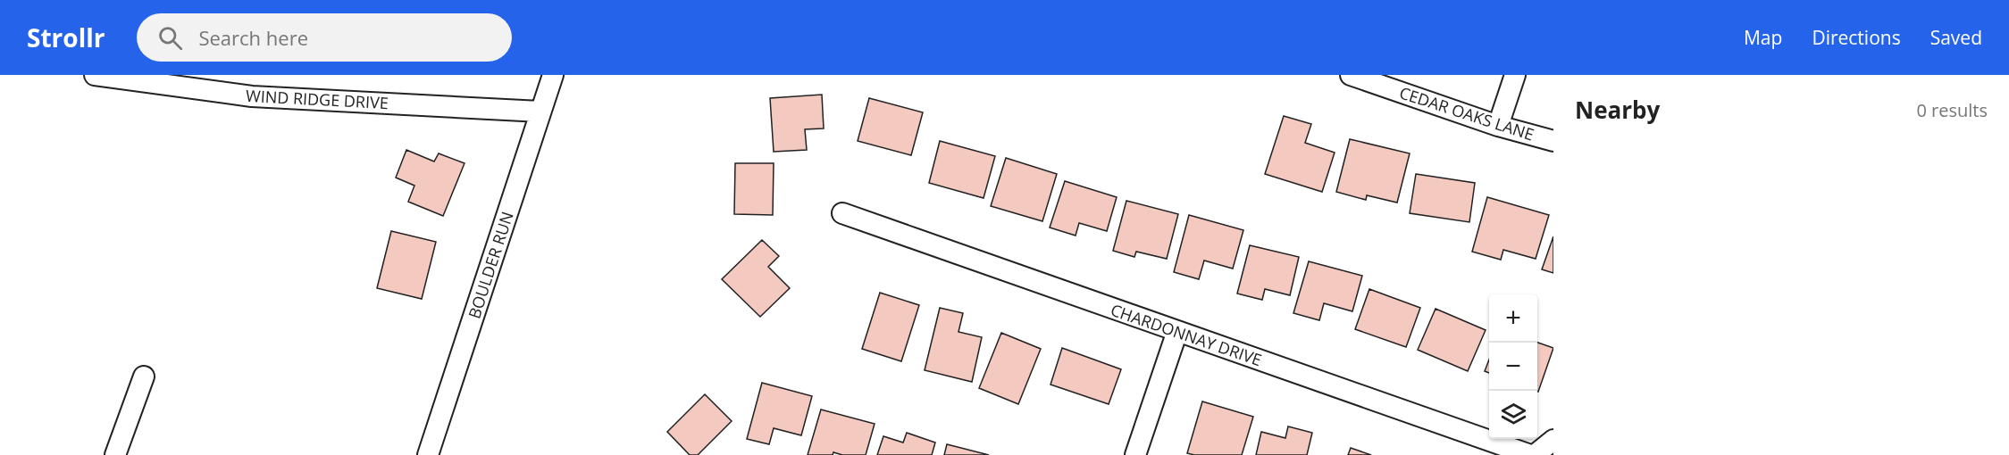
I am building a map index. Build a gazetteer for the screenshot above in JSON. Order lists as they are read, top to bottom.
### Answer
{
  "streets": {
    "street": [
      "WIND RIDGE DRIVE",
      "CEDAR OAKS LANE",
      "BOULDER RUN",
      "CHARDONNAY DRIVE"
    ]
  },
  "crossings": [
    ["WIND RIDGE DRIVE", "BOULDER RUN"]
  ],
  "page": {
    "header": "Strollr",
    "search": "Search here",
    "nav": ["Map", "Directions", "Saved"],
    "heading": ["Nearby", "0 results"],
    "map_buttons": ["+", "−"]
  }
}
